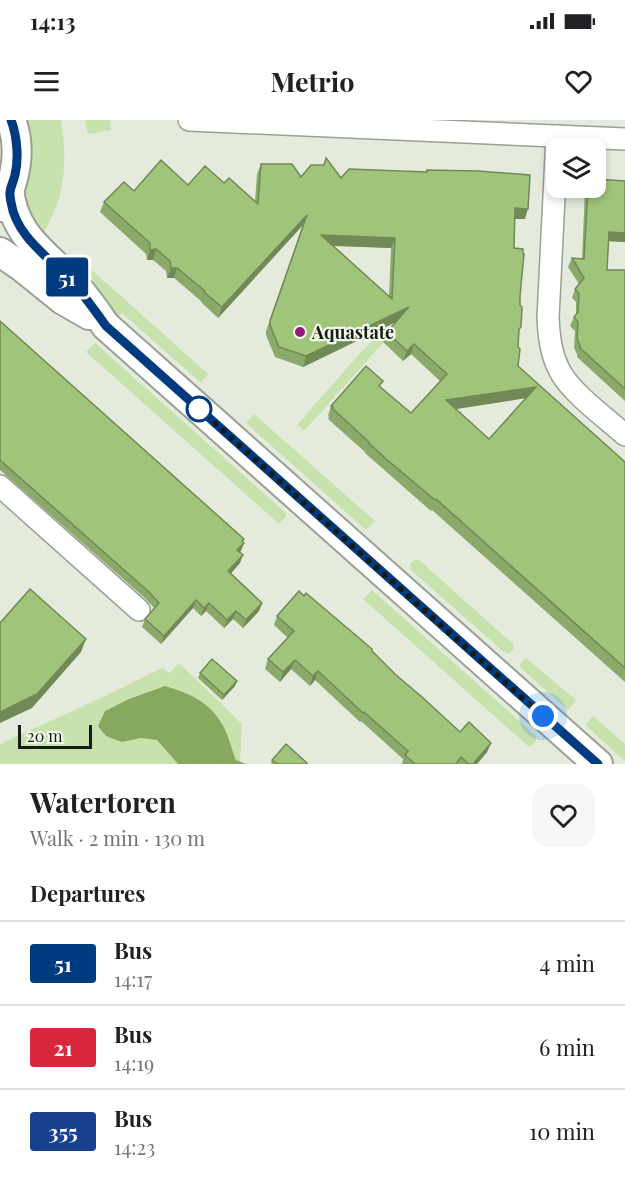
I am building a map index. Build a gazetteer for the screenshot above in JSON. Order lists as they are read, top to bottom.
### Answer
{
  "places": ["Aquastate"],
  "lines": ["bus line 51"],
  "scale_bar": "20 m",
  "page": {
    "status": "14:13",
    "header": "Metrio",
    "on_map": "51",
    "scale": "20 m",
    "heading": [
      ["Watertoren", "Walk · 2 min · 130 m"],
      "Departures"
    ],
    "list": [
      {
        "mark": "51",
        "name": "Bus",
        "note": "14:17",
        "value": "4 min"
      },
      {
        "mark": "21",
        "name": "Bus",
        "note": "14:19",
        "value": "6 min"
      },
      {
        "mark": "355",
        "name": "Bus",
        "note": "14:23",
        "value": "10 min"
      }
    ]
  }
}
